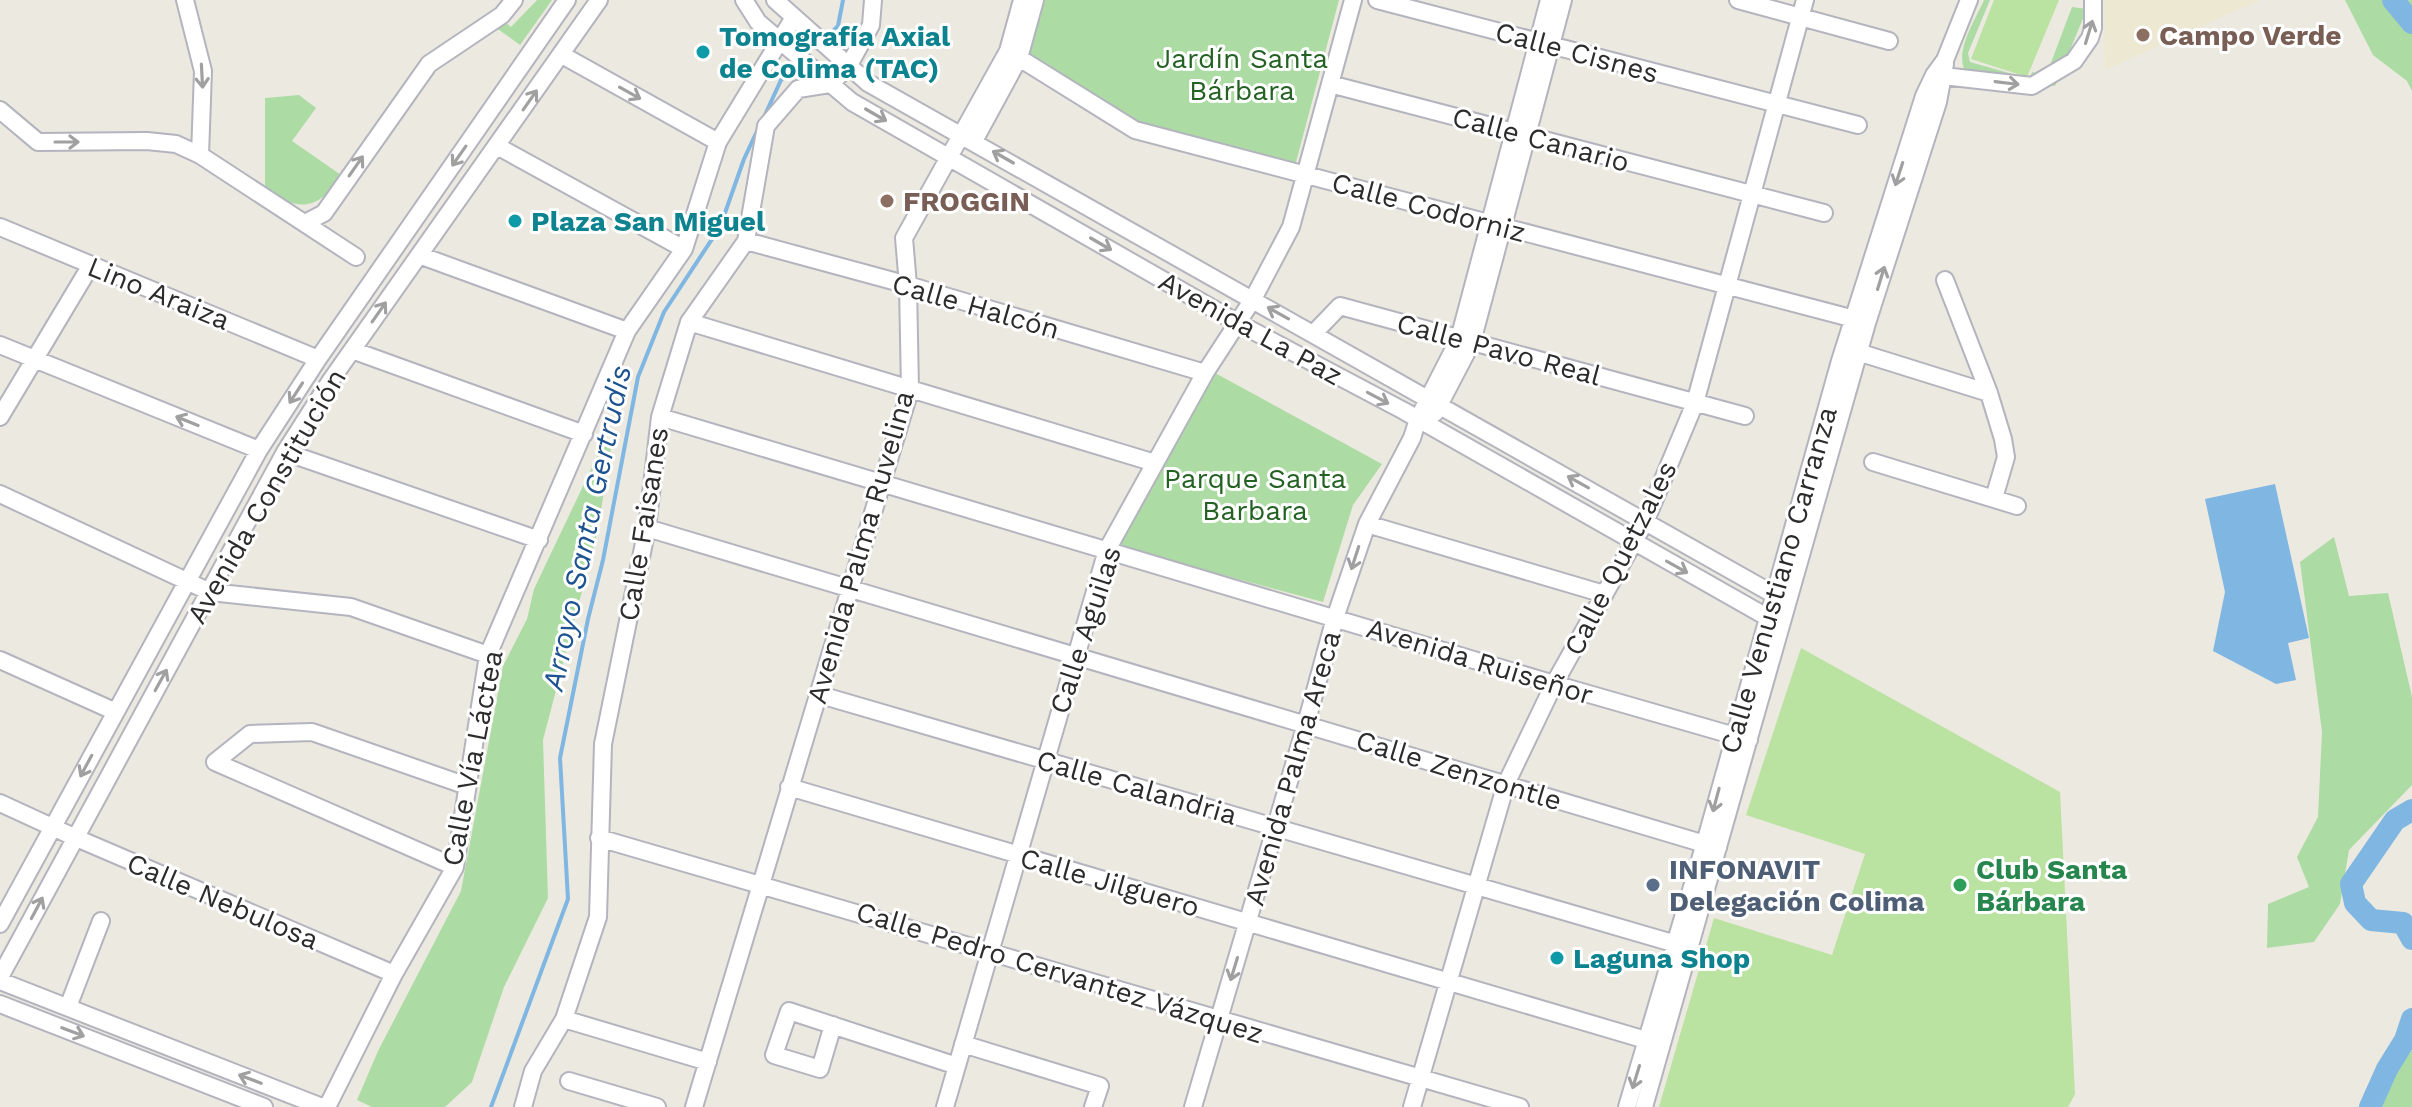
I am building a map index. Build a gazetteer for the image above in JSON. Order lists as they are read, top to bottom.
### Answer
{
  "streets": {
    "street": [
      "Calle Cisnes",
      "Calle Canario",
      "Calle Codorniz",
      "Lino Araiza",
      "Calle Halcón",
      "Avenida La Paz",
      "Calle Pavo Real",
      "Avenida Constitución",
      "Calle Faisanes",
      "Avenida Palma Ruvelina",
      "Calle Quetzales",
      "Calle Venustiano Carranza",
      "Calle Aguilas",
      "Avenida Ruiseñor",
      "Calle Vía Láctea",
      "Avenida Palma Areca",
      "Calle Zenzontle",
      "Calle Calandria",
      "Calle Jilguero",
      "Calle Nebulosa",
      "Calle Pedro Cervantez Vázquez"
    ]
  },
  "crossings": [
    ["Calle Cisnes", "Calle Quetzales"],
    ["Calle Cisnes", "Avenida Palma Areca"],
    ["Calle Canario", "Calle Quetzales"],
    ["Calle Canario", "Calle Aguilas"],
    ["Calle Canario", "Avenida Palma Areca"],
    ["Calle Codorniz", "Avenida Palma Ruvelina"],
    ["Calle Codorniz", "Calle Quetzales"],
    ["Calle Codorniz", "Calle Venustiano Carranza"],
    ["Calle Codorniz", "Calle Aguilas"],
    ["Calle Codorniz", "Avenida Palma Areca"],
    ["Lino Araiza", "Avenida Constitución"],
    ["Calle Halcón", "Calle Faisanes"],
    ["Calle Halcón", "Avenida Palma Ruvelina"],
    ["Calle Halcón", "Calle Aguilas"],
    ["Avenida La Paz", "Calle Pavo Real"],
    ["Avenida La Paz", "Calle Faisanes"],
    ["Avenida La Paz", "Avenida Palma Ruvelina"],
    ["Avenida La Paz", "Calle Quetzales"],
    ["Avenida La Paz", "Calle Venustiano Carranza"],
    ["Avenida La Paz", "Calle Aguilas"],
    ["Avenida La Paz", "Calle Vía Láctea"],
    ["Avenida La Paz", "Avenida Palma Areca"],
    ["Calle Pavo Real", "Calle Quetzales"],
    ["Calle Pavo Real", "Avenida Palma Areca"],
    ["Avenida Constitución", "Calle Nebulosa"],
    ["Calle Faisanes", "Avenida Ruiseñor"],
    ["Calle Faisanes", "Calle Zenzontle"],
    ["Calle Faisanes", "Calle Pedro Cervantez Vázquez"],
    ["Avenida Palma Ruvelina", "Avenida Ruiseñor"],
    ["Avenida Palma Ruvelina", "Calle Zenzontle"],
    ["Avenida Palma Ruvelina", "Calle Calandria"],
    ["Avenida Palma Ruvelina", "Calle Jilguero"],
    ["Avenida Palma Ruvelina", "Calle Pedro Cervantez Vázquez"],
    ["Calle Quetzales", "Avenida Ruiseñor"],
    ["Calle Quetzales", "Calle Zenzontle"],
    ["Calle Quetzales", "Calle Calandria"],
    ["Calle Quetzales", "Calle Jilguero"],
    ["Calle Quetzales", "Calle Pedro Cervantez Vázquez"],
    ["Calle Venustiano Carranza", "Avenida Ruiseñor"],
    ["Calle Venustiano Carranza", "Calle Zenzontle"],
    ["Calle Venustiano Carranza", "Calle Calandria"],
    ["Calle Venustiano Carranza", "Calle Jilguero"],
    ["Calle Aguilas", "Avenida Ruiseñor"],
    ["Calle Aguilas", "Calle Zenzontle"],
    ["Calle Aguilas", "Calle Calandria"],
    ["Calle Aguilas", "Calle Jilguero"],
    ["Calle Aguilas", "Calle Pedro Cervantez Vázquez"],
    ["Avenida Ruiseñor", "Avenida Palma Areca"],
    ["Calle Vía Láctea", "Calle Nebulosa"],
    ["Avenida Palma Areca", "Calle Zenzontle"],
    ["Avenida Palma Areca", "Calle Calandria"],
    ["Avenida Palma Areca", "Calle Jilguero"],
    ["Avenida Palma Areca", "Calle Pedro Cervantez Vázquez"]
  ],
  "water": ["Arroyo Santa Gertrudis"],
  "parks": ["Jardín Santa Bárbara", "Parque Santa Barbara"],
  "places": [
    "Campo Verde",
    "Tomografía Axial de Colima (TAC)",
    "FROGGIN",
    "Plaza San Miguel",
    "INFONAVIT Delegación Colima",
    "Club Santa Bárbara",
    "Laguna Shop"
  ]
}
